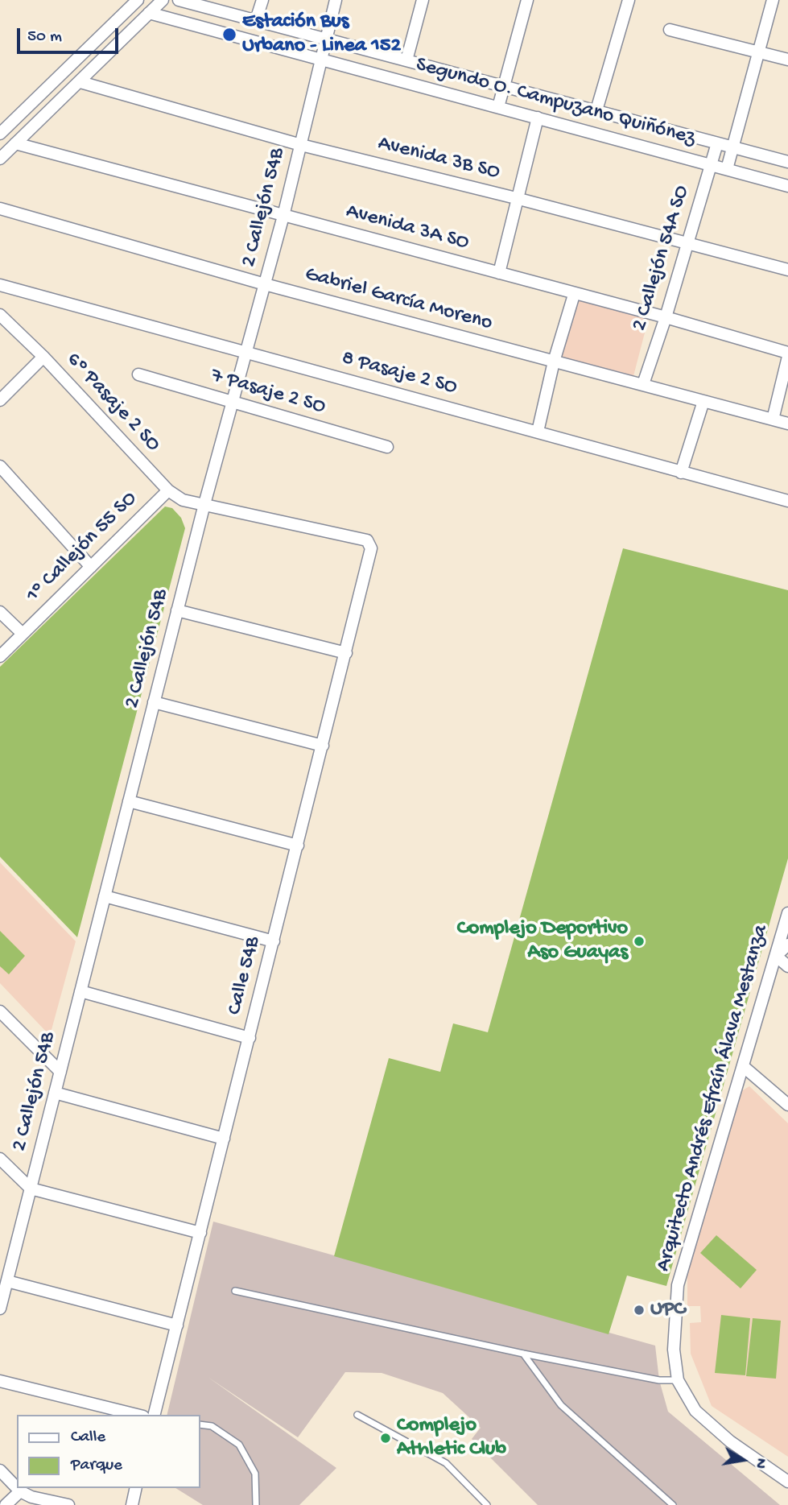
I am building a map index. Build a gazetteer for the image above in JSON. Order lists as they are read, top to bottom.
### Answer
{
  "streets": {
    "street": [
      "Segundo O. Campuzano Quiñónez",
      "Avenida 3B SO",
      "2 Callejón 54B",
      "Avenida 3A SO",
      "2 Callejón 54A SO",
      "Gabriel García Moreno",
      "8 Pasaje 2 SO",
      "7 Pasaje 2 SO",
      "6º Pasaje 2 SO",
      "1º Callejón 55 SO",
      "Calle 54B",
      "Arquitecto Andrés Efraín Álava Mestanza"
    ]
  },
  "crossings": [
    ["Segundo O. Campuzano Quiñónez", "2 Callejón 54B"],
    ["Segundo O. Campuzano Quiñónez", "2 Callejón 54A SO"],
    ["Avenida 3B SO", "2 Callejón 54B"],
    ["Avenida 3B SO", "2 Callejón 54A SO"],
    ["2 Callejón 54B", "Avenida 3A SO"],
    ["2 Callejón 54B", "Gabriel García Moreno"],
    ["2 Callejón 54B", "8 Pasaje 2 SO"],
    ["2 Callejón 54B", "7 Pasaje 2 SO"],
    ["2 Callejón 54B", "6º Pasaje 2 SO"],
    ["Avenida 3A SO", "2 Callejón 54A SO"],
    ["2 Callejón 54A SO", "Gabriel García Moreno"],
    ["6º Pasaje 2 SO", "1º Callejón 55 SO"],
    ["6º Pasaje 2 SO", "Calle 54B"]
  ],
  "places": [
    "Estación Bus Urbano - Linea 152",
    "Complejo Deportivo Aso Guayas",
    "UPC",
    "Complejo Athletic Club"
  ],
  "legend": ["Calle", "Parque"],
  "scale_bar": "50 m",
  "north": "right"
}
